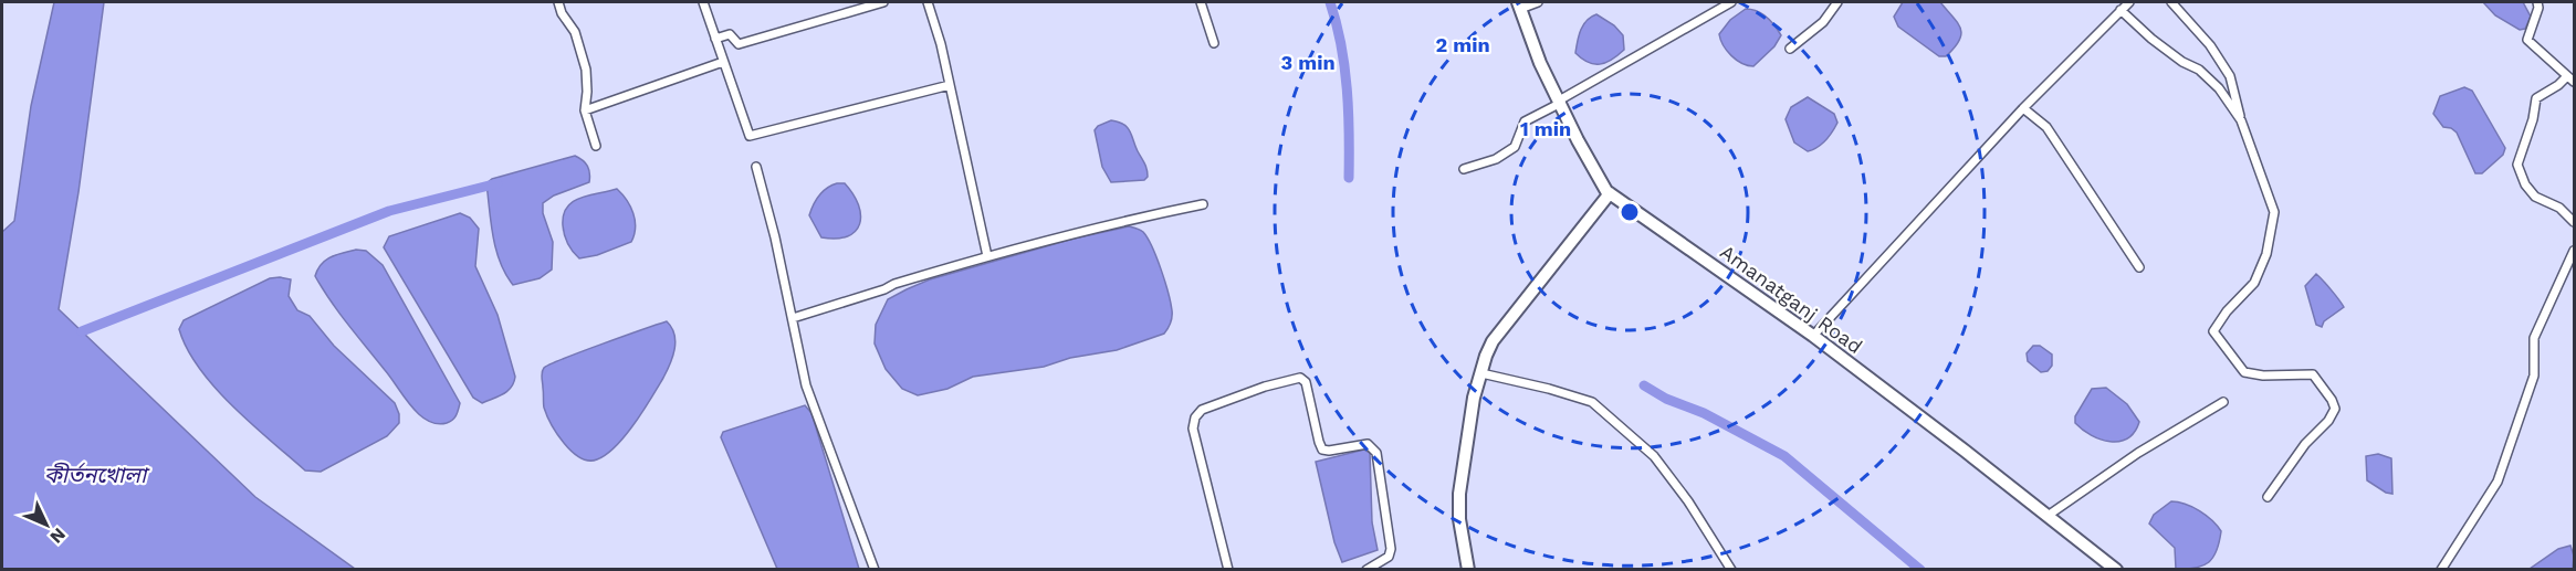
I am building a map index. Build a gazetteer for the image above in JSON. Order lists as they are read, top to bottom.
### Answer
{
  "streets": {
    "main road": ["Amanatganj Road"]
  },
  "water": ["কীর্তনখোলা"],
  "north": "bottom right",
  "rings": ["2 min", "3 min", "1 min"]
}
